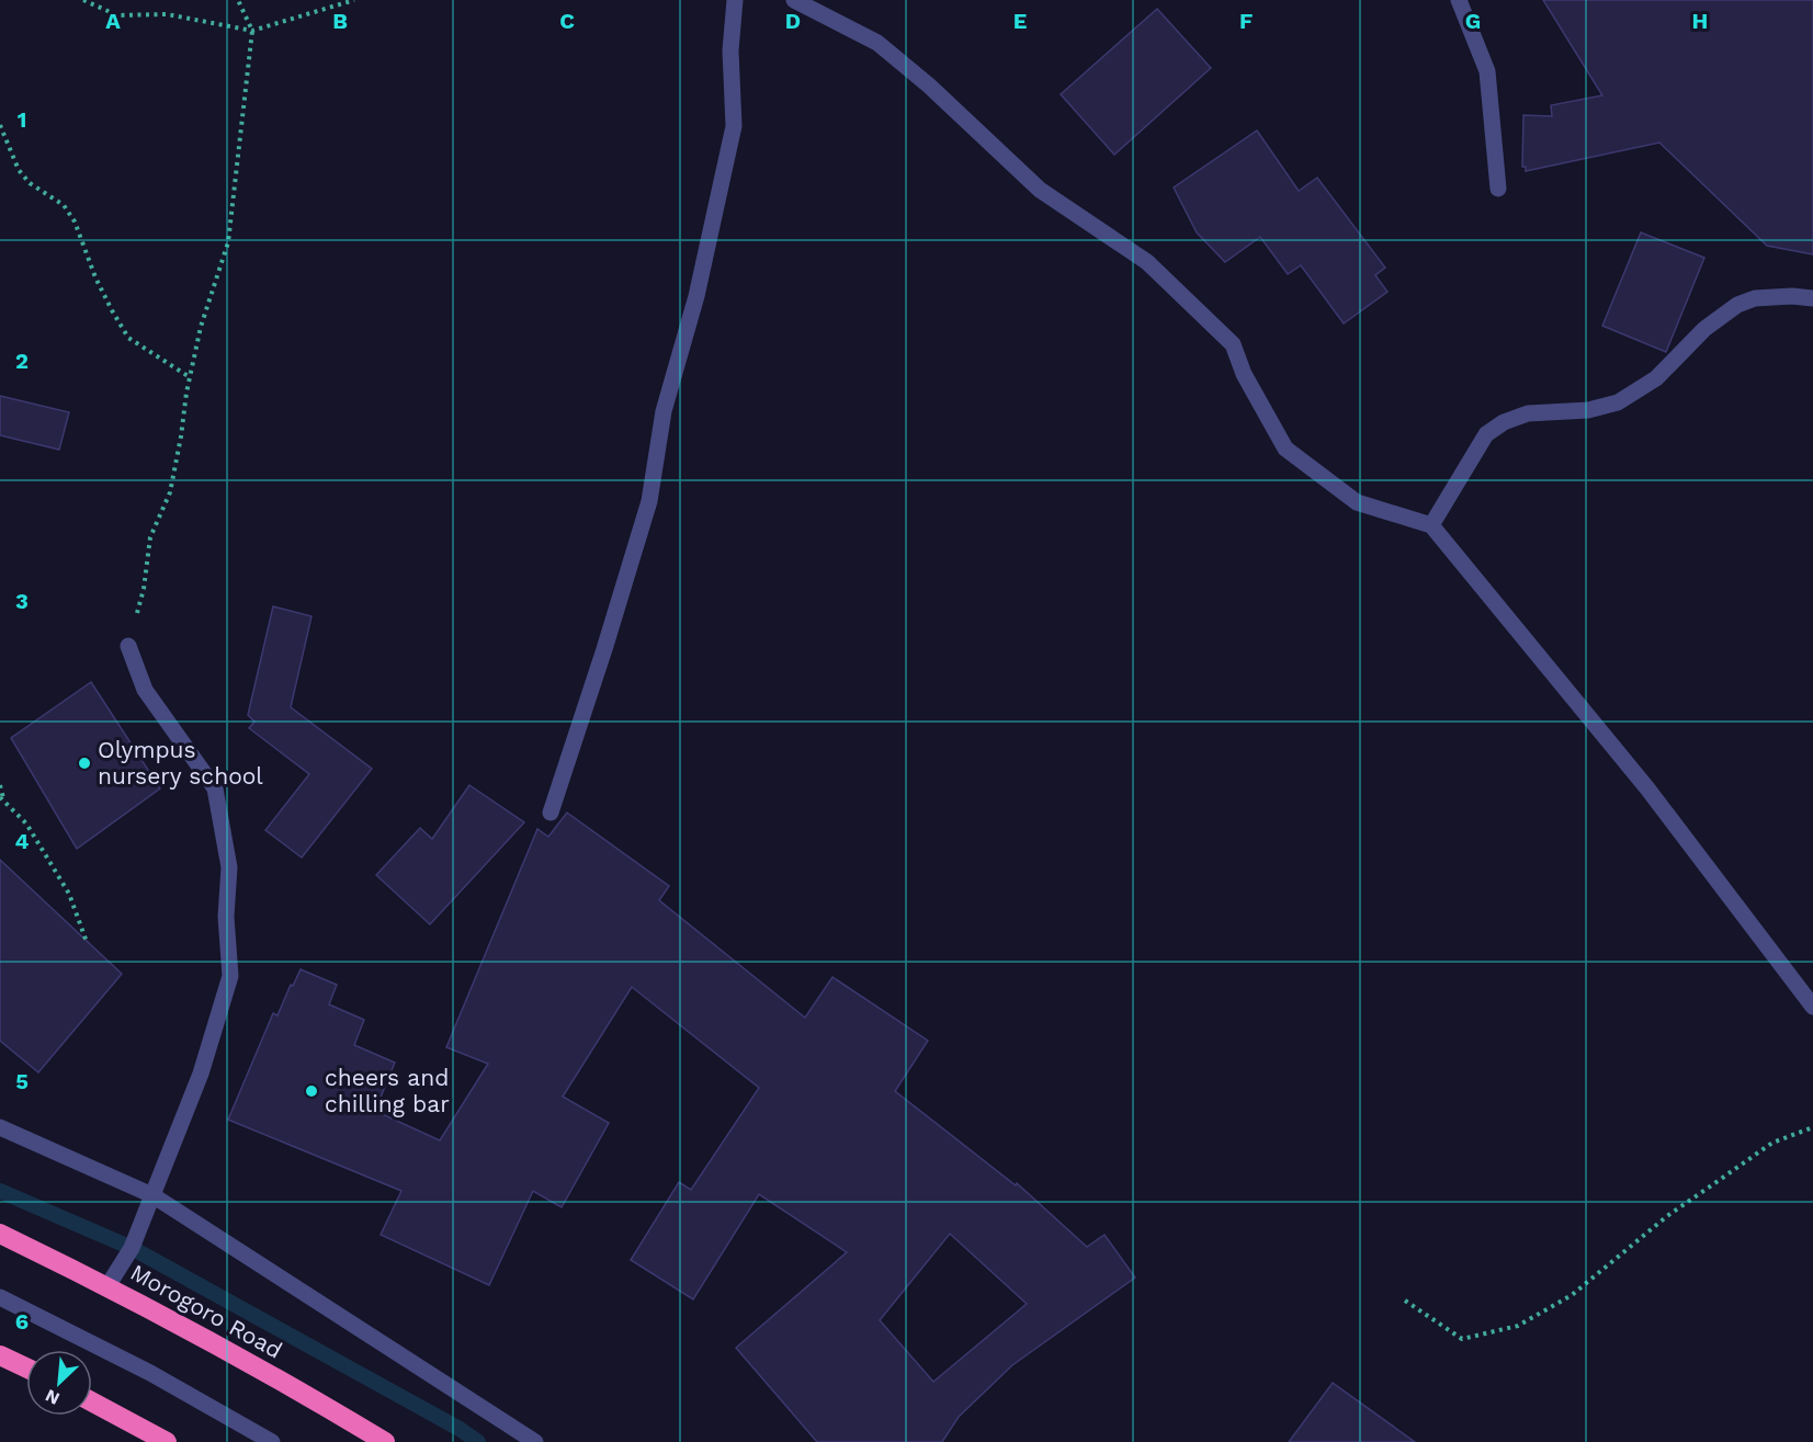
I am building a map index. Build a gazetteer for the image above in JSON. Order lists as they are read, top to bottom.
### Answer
{
  "streets": {
    "highway": ["Morogoro Road"]
  },
  "places": ["Olympus nursery school", "cheers and chilling bar"],
  "north": "bottom left",
  "grid": {
    "columns": [
      "A",
      "B",
      "C",
      "D",
      "E",
      "F",
      "G",
      "H"
    ],
    "rows": [
      "1",
      "2",
      "3",
      "4",
      "5",
      "6"
    ]
  }
}
